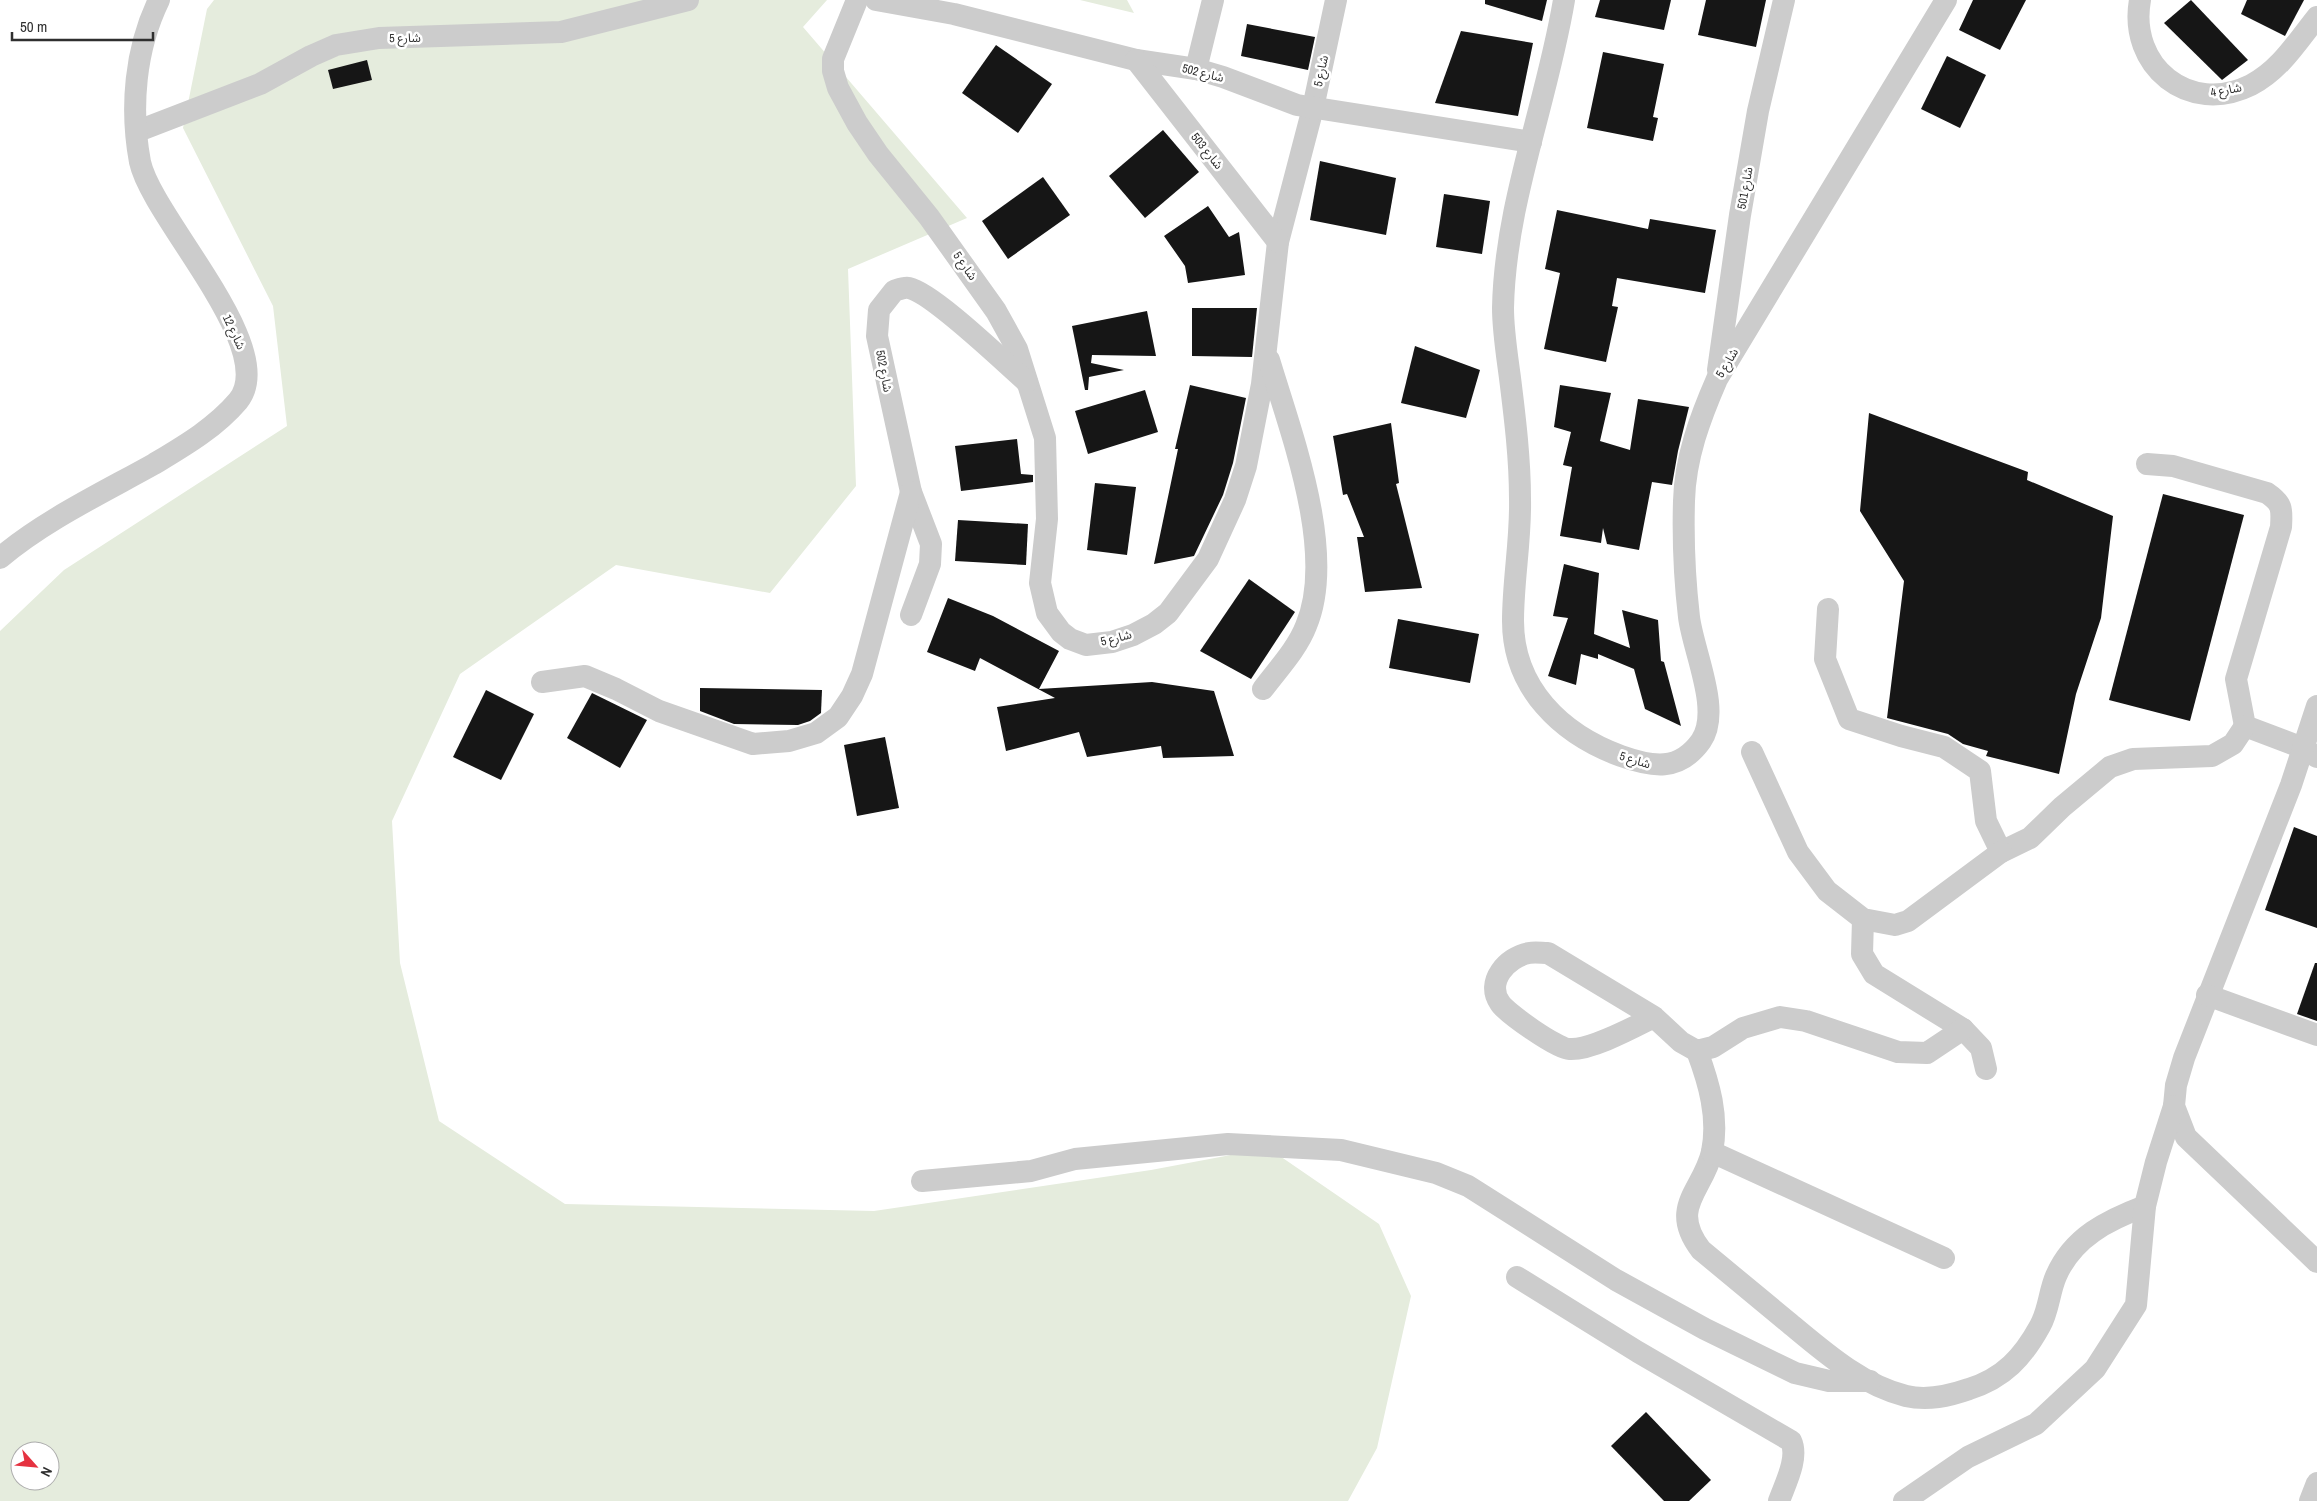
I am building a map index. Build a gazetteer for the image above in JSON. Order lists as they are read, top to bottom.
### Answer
{
  "streets": {
    "street": [
      "شارع 5",
      "شارع 502",
      "شارع 4",
      "شارع 503",
      "شارع 501",
      "شارع 12"
    ]
  },
  "crossings": [
    ["شارع 5", "شارع 502"],
    ["شارع 5", "شارع 503"],
    ["شارع 5", "شارع 501"],
    ["شارع 5", "شارع 12"],
    ["شارع 502", "شارع 503"]
  ],
  "scale_bar": "50 m",
  "north": "bottom right"
}
